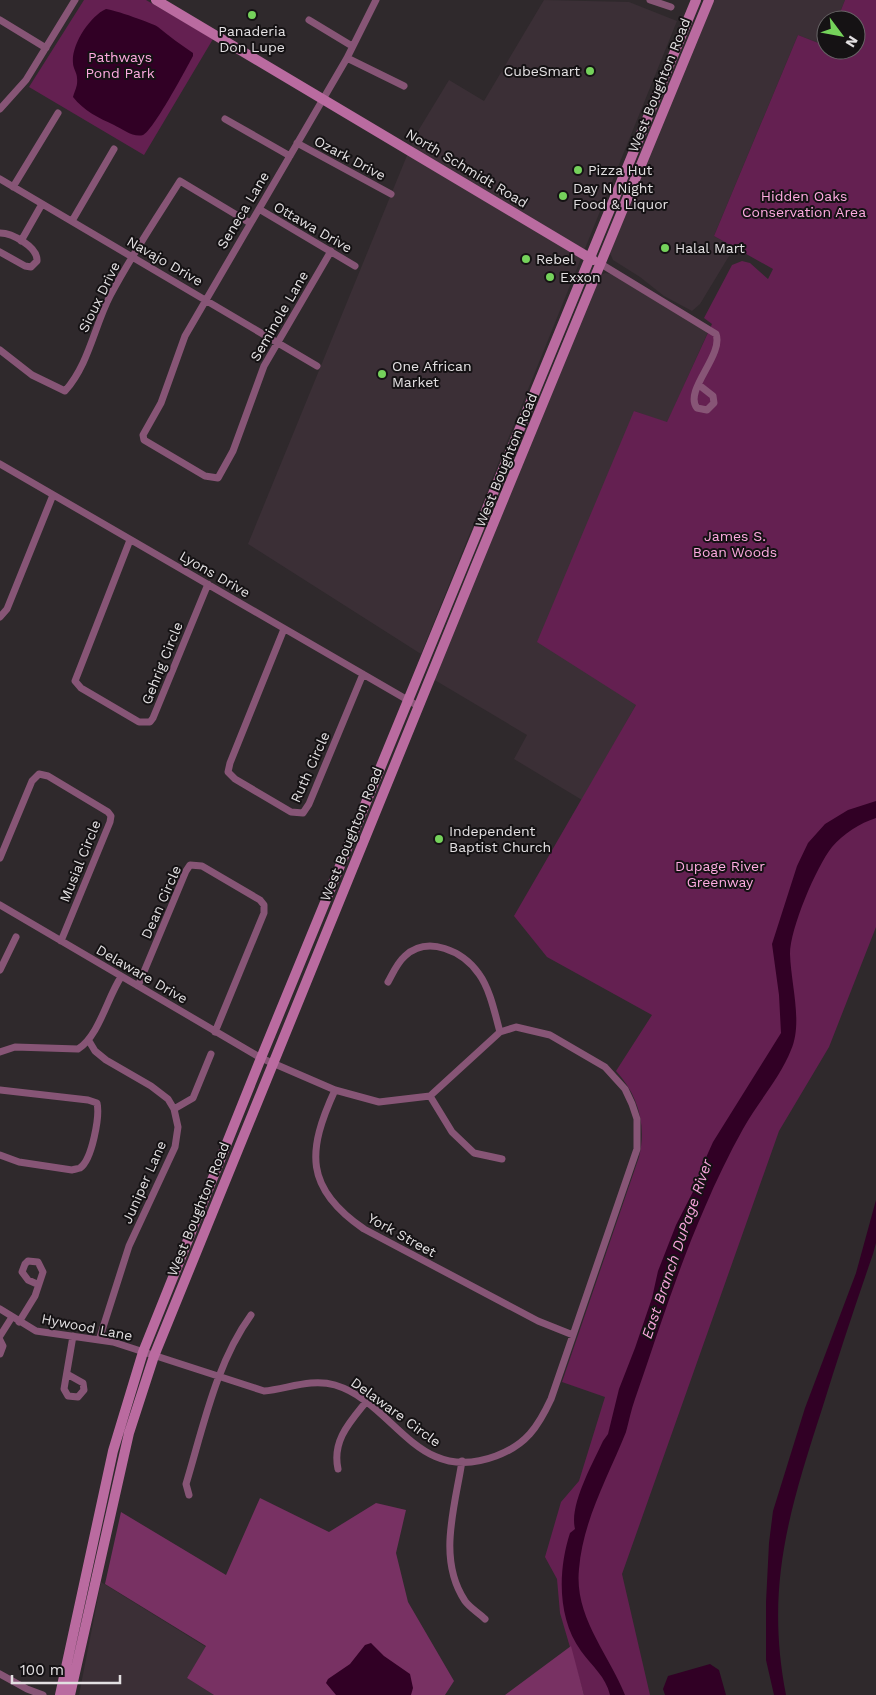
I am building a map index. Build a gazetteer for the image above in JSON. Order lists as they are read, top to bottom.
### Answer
{
  "streets": {
    "main road": ["West Boughton Road", "North Schmidt Road"],
    "street": [
      "Ozark Drive",
      "Seneca Lane",
      "Ottawa Drive",
      "Navajo Drive",
      "Sioux Drive",
      "Seminole Lane",
      "Lyons Drive",
      "Gehrig Circle",
      "Ruth Circle",
      "Musial Circle",
      "Dean Circle",
      "Delaware Drive",
      "Juniper Lane",
      "York Street",
      "Hywood Lane",
      "Delaware Circle"
    ]
  },
  "crossings": [
    ["West Boughton Road", "North Schmidt Road"],
    ["West Boughton Road", "Lyons Drive"],
    ["West Boughton Road", "Delaware Drive"],
    ["West Boughton Road", "Hywood Lane"],
    ["West Boughton Road", "Delaware Circle"],
    ["Ozark Drive", "Seneca Lane"],
    ["North Schmidt Road", "Seneca Lane"],
    ["Seneca Lane", "Ottawa Drive"],
    ["Seneca Lane", "Navajo Drive"],
    ["Seneca Lane", "Sioux Drive"],
    ["Seneca Lane", "Seminole Lane"],
    ["Ottawa Drive", "Seminole Lane"],
    ["Navajo Drive", "Sioux Drive"],
    ["Navajo Drive", "Seminole Lane"],
    ["Lyons Drive", "Gehrig Circle"],
    ["Lyons Drive", "Ruth Circle"],
    ["Musial Circle", "Delaware Drive"],
    ["Dean Circle", "Delaware Drive"],
    ["Juniper Lane", "Hywood Lane"],
    ["York Street", "Delaware Circle"],
    ["Hywood Lane", "Delaware Circle"]
  ],
  "water": ["East Branch DuPage River"],
  "parks": [
    "Pathways Pond Park",
    "Hidden Oaks Conservation Area",
    "James S. Boan Woods",
    "Dupage River Greenway"
  ],
  "places": [
    "Panaderia Don Lupe",
    "CubeSmart",
    "Pizza Hut",
    "Day N Night Food & Liquor",
    "Halal Mart",
    "Rebel",
    "Exxon",
    "One African Market",
    "Independent Baptist Church"
  ],
  "scale_bar": "100 m",
  "north": "bottom right"
}
